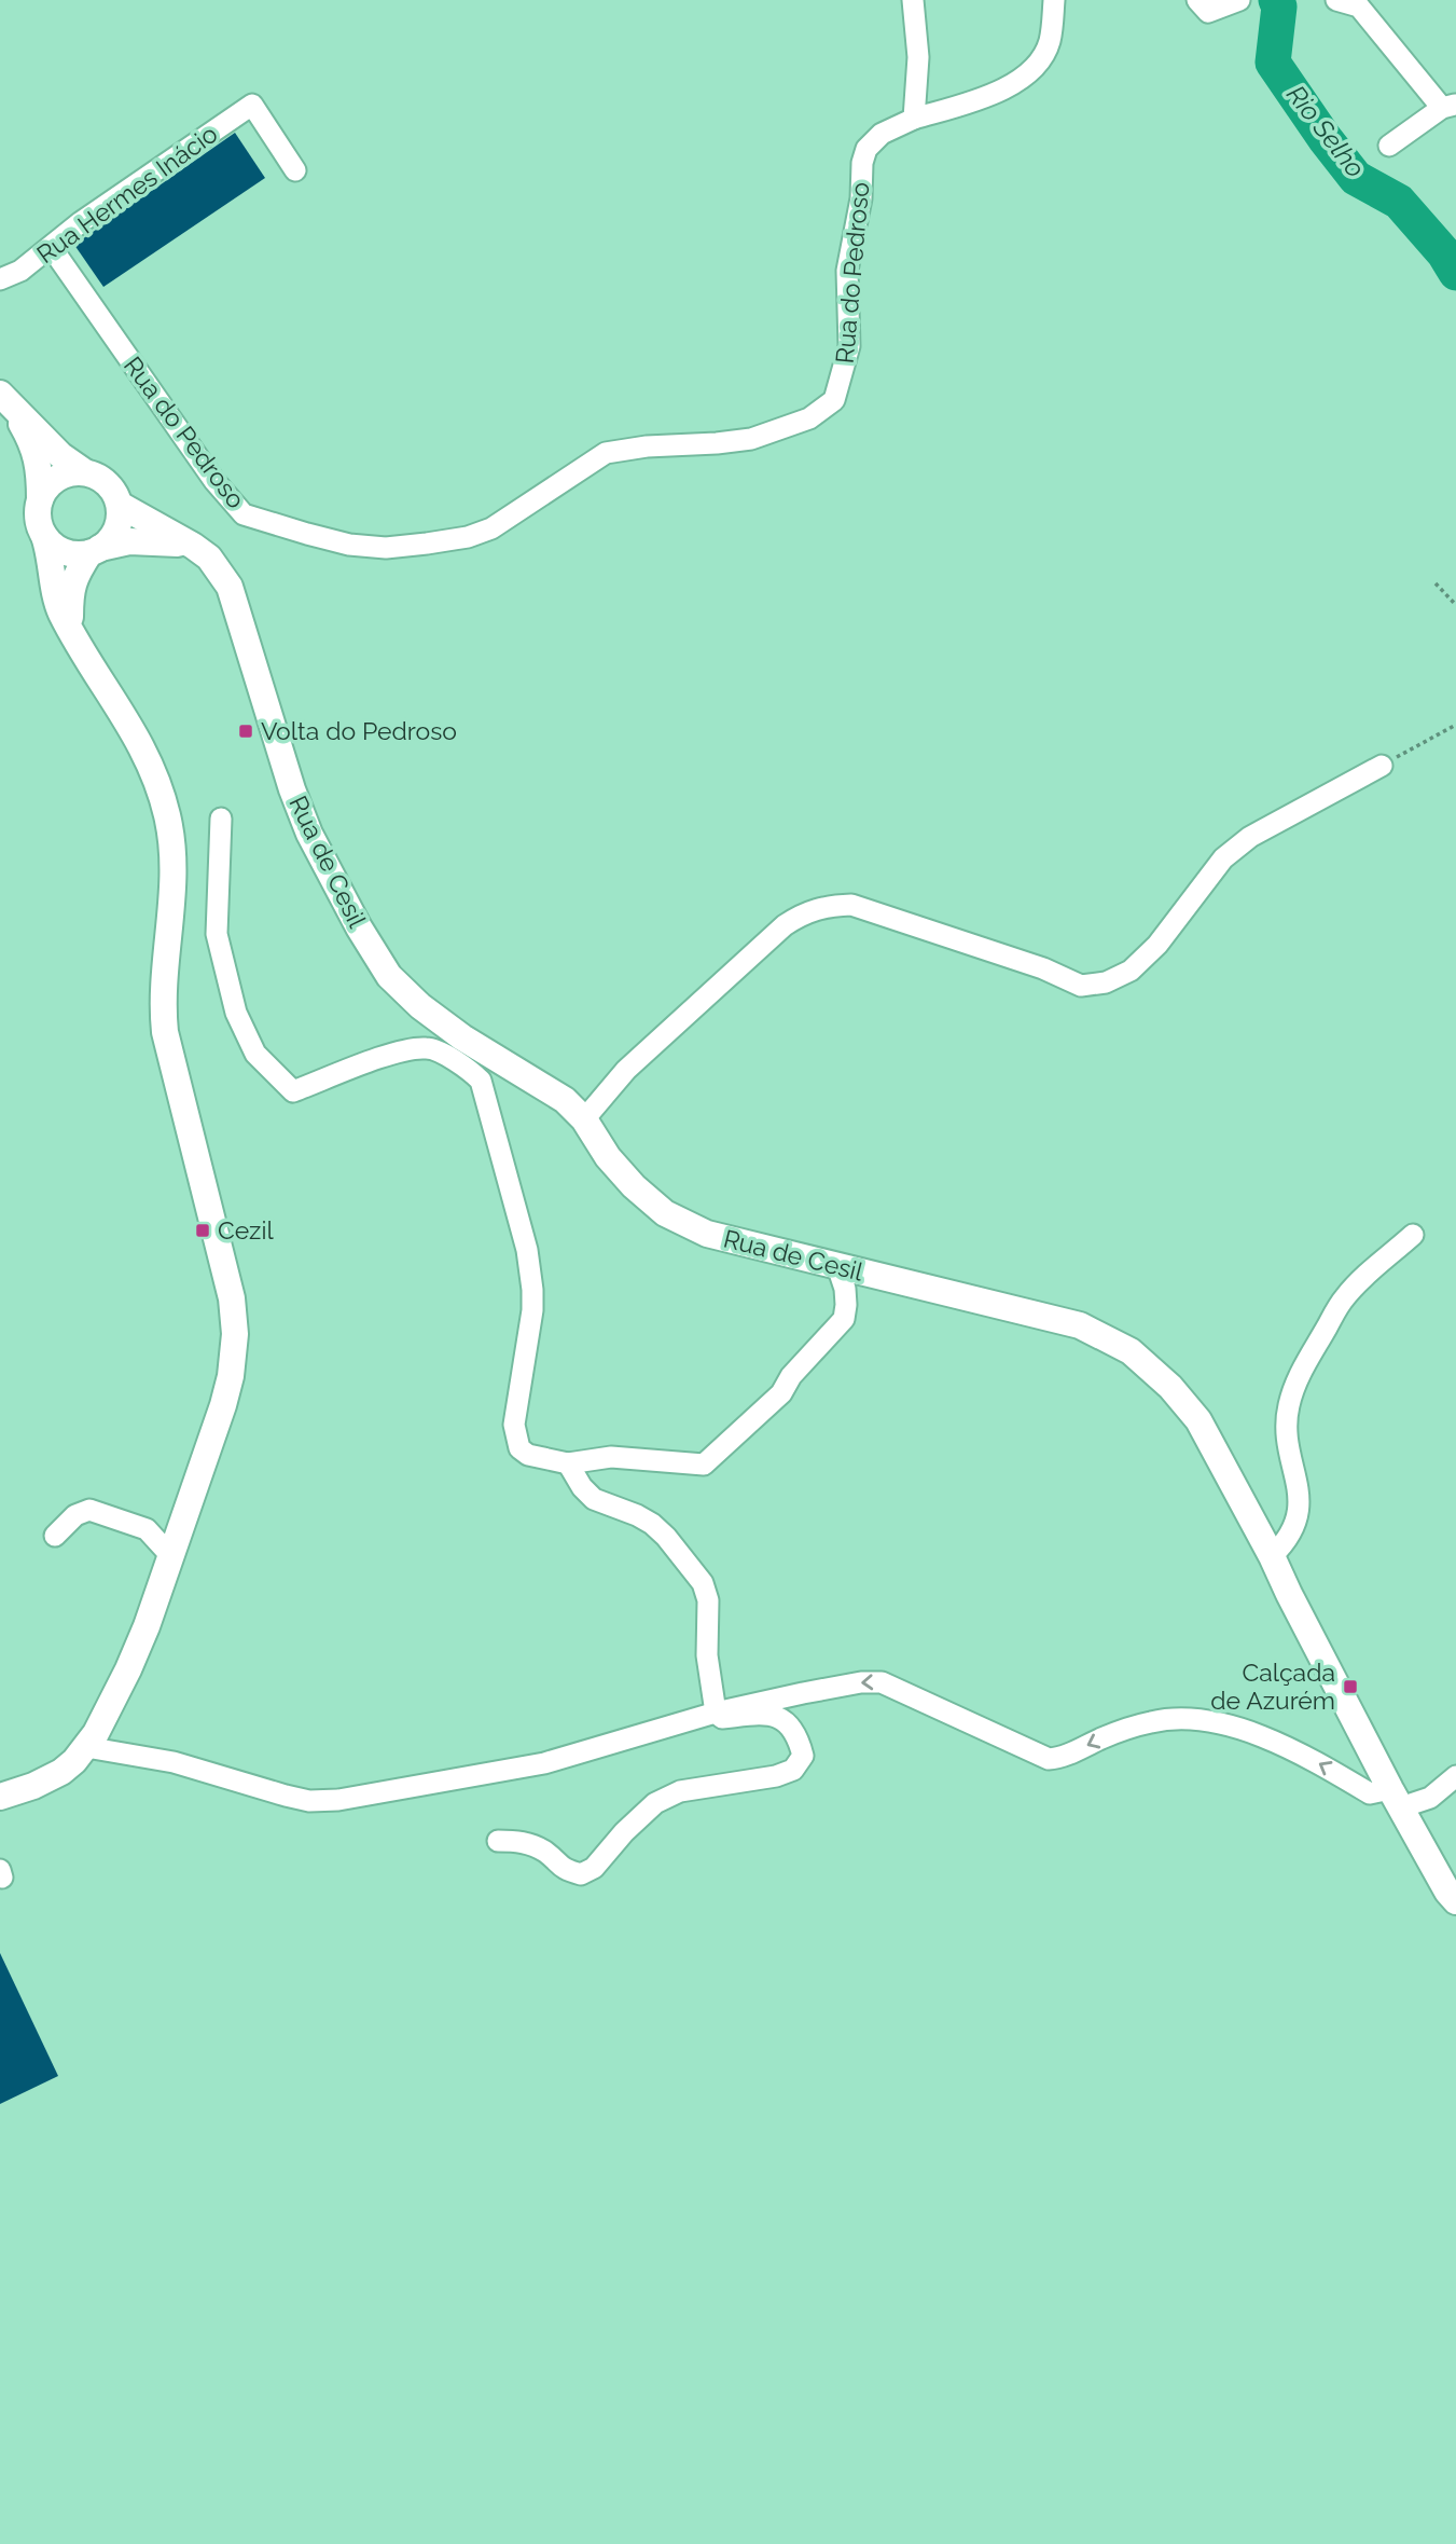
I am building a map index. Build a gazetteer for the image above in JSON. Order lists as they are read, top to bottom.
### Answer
{
  "streets": {
    "main road": ["Rua de Cesil"],
    "street": ["Rua Hermes Inácio", "Rua do Pedroso"]
  },
  "crossings": [
    ["Rua Hermes Inácio", "Rua do Pedroso"]
  ],
  "water": ["Rio Selho"],
  "places": {
    "transit": ["Volta do Pedroso", "Cezil", "Calçada de Azurém"]
  }
}
